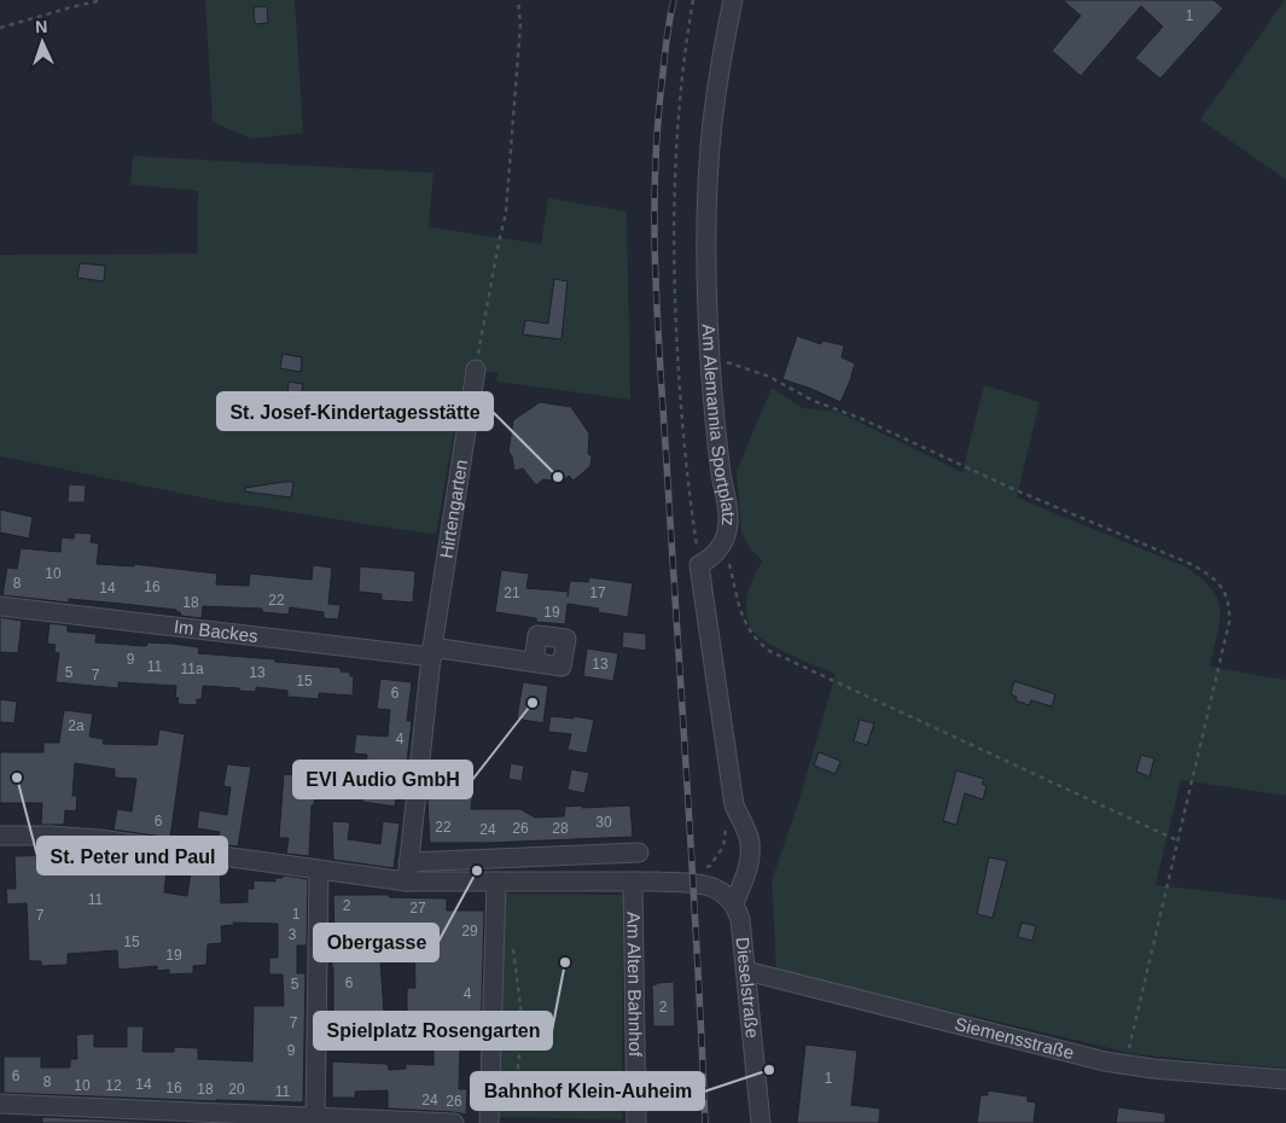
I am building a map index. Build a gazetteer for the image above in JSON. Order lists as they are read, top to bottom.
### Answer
{
  "streets": {
    "street": [
      "Am Alemannia Sportplatz",
      "Hirtengarten",
      "Im Backes",
      "Am Alten Bahnhof",
      "Dieselstraße",
      "Siemensstraße"
    ]
  },
  "crossings": [
    ["Hirtengarten", "Im Backes"],
    ["Dieselstraße", "Siemensstraße"]
  ],
  "places": [
    "St. Josef-Kindertagesstätte",
    "EVI Audio GmbH",
    "St. Peter und Paul",
    "Obergasse",
    "Spielplatz Rosengarten",
    "Bahnhof Klein-Auheim"
  ],
  "house_numbers": [
    "1",
    "10",
    "8",
    "16",
    "14",
    "21",
    "17",
    "22",
    "18",
    "19",
    "9",
    "13",
    "11",
    "11a",
    "5",
    "13",
    "7",
    "15",
    "6",
    "2a",
    "4",
    "6",
    "30",
    "22",
    "26",
    "28",
    "24",
    "11",
    "2",
    "27",
    "1",
    "7",
    "29",
    "3",
    "15",
    "19",
    "6",
    "5",
    "4",
    "2",
    "7",
    "9",
    "6",
    "1",
    "8",
    "14",
    "10",
    "12",
    "16",
    "18",
    "20",
    "11",
    "24",
    "26"
  ],
  "north": "top"
}
